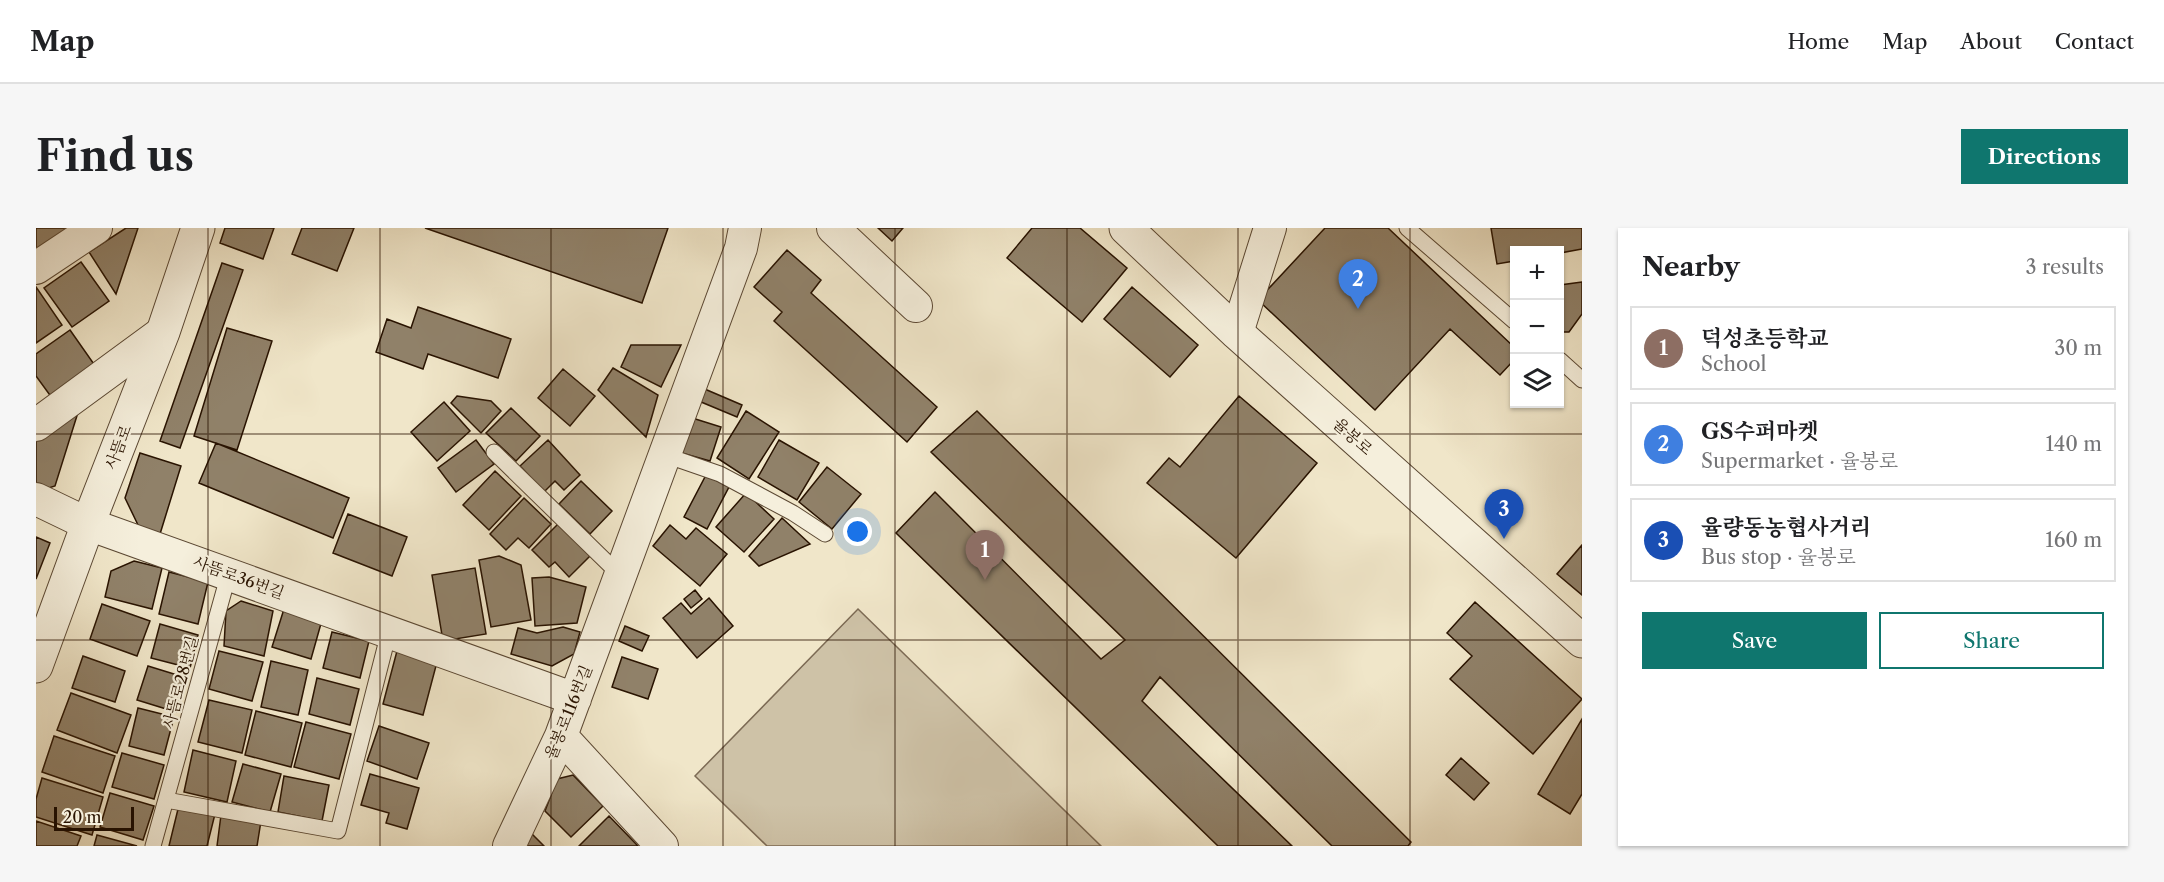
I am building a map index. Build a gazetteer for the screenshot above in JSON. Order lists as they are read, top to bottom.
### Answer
{
  "streets": {
    "street": [
      "율봉로",
      "사뜸로",
      "사뜸로36번길",
      "율봉로116번길"
    ],
    "lane": ["사뜸로28번길"]
  },
  "crossings": [
    ["사뜸로", "사뜸로36번길"],
    ["사뜸로36번길", "사뜸로28번길"],
    ["사뜸로36번길", "율봉로116번길"]
  ],
  "scale_bar": "20 m",
  "page": {
    "header": "Map",
    "nav": [
      "Home",
      "Map",
      "About",
      "Contact"
    ],
    "buttons": [
      "Directions",
      ["Save", "Share"]
    ],
    "title": "Find us",
    "heading": ["Nearby", "3 results"],
    "map_buttons": ["+", "−"],
    "pins": ["2", "3", "1"],
    "list": [
      {
        "mark": "1",
        "name": "덕성초등학교",
        "note": "School",
        "value": "30 m"
      },
      {
        "mark": "2",
        "name": "GS수퍼마켓",
        "note": "Supermarket · 율봉로",
        "value": "140 m"
      },
      {
        "mark": "3",
        "name": "율량동농협사거리",
        "note": "Bus stop · 율봉로",
        "value": "160 m"
      }
    ],
    "scale": "20 m"
  }
}
